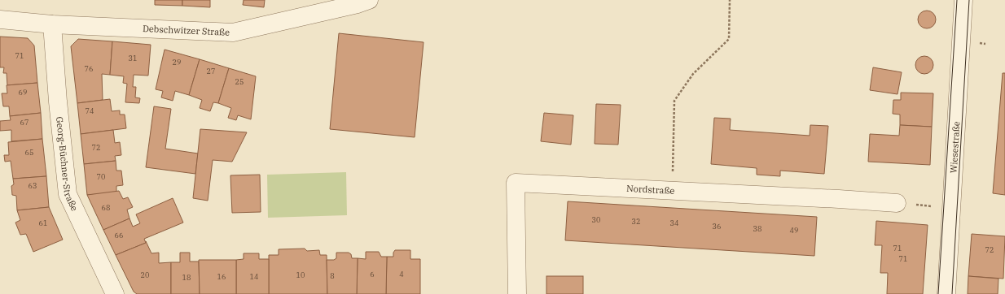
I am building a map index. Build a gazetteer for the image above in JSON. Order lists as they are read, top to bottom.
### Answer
{
  "streets": {
    "street": [
      "Debschwitzer Straße",
      "Wiesestraße",
      "Georg-Büchner-Straße",
      "Nordstraße"
    ]
  },
  "crossings": [
    ["Debschwitzer Straße", "Georg-Büchner-Straße"]
  ],
  "house_numbers": [
    "71",
    "31",
    "29",
    "76",
    "27",
    "25",
    "69",
    "74",
    "67",
    "72",
    "65",
    "70",
    "63",
    "68",
    "30",
    "32",
    "61",
    "34",
    "36",
    "38",
    "49",
    "66",
    "71",
    "72",
    "71",
    "6",
    "4",
    "20",
    "10",
    "8",
    "16",
    "14",
    "18"
  ]
}
